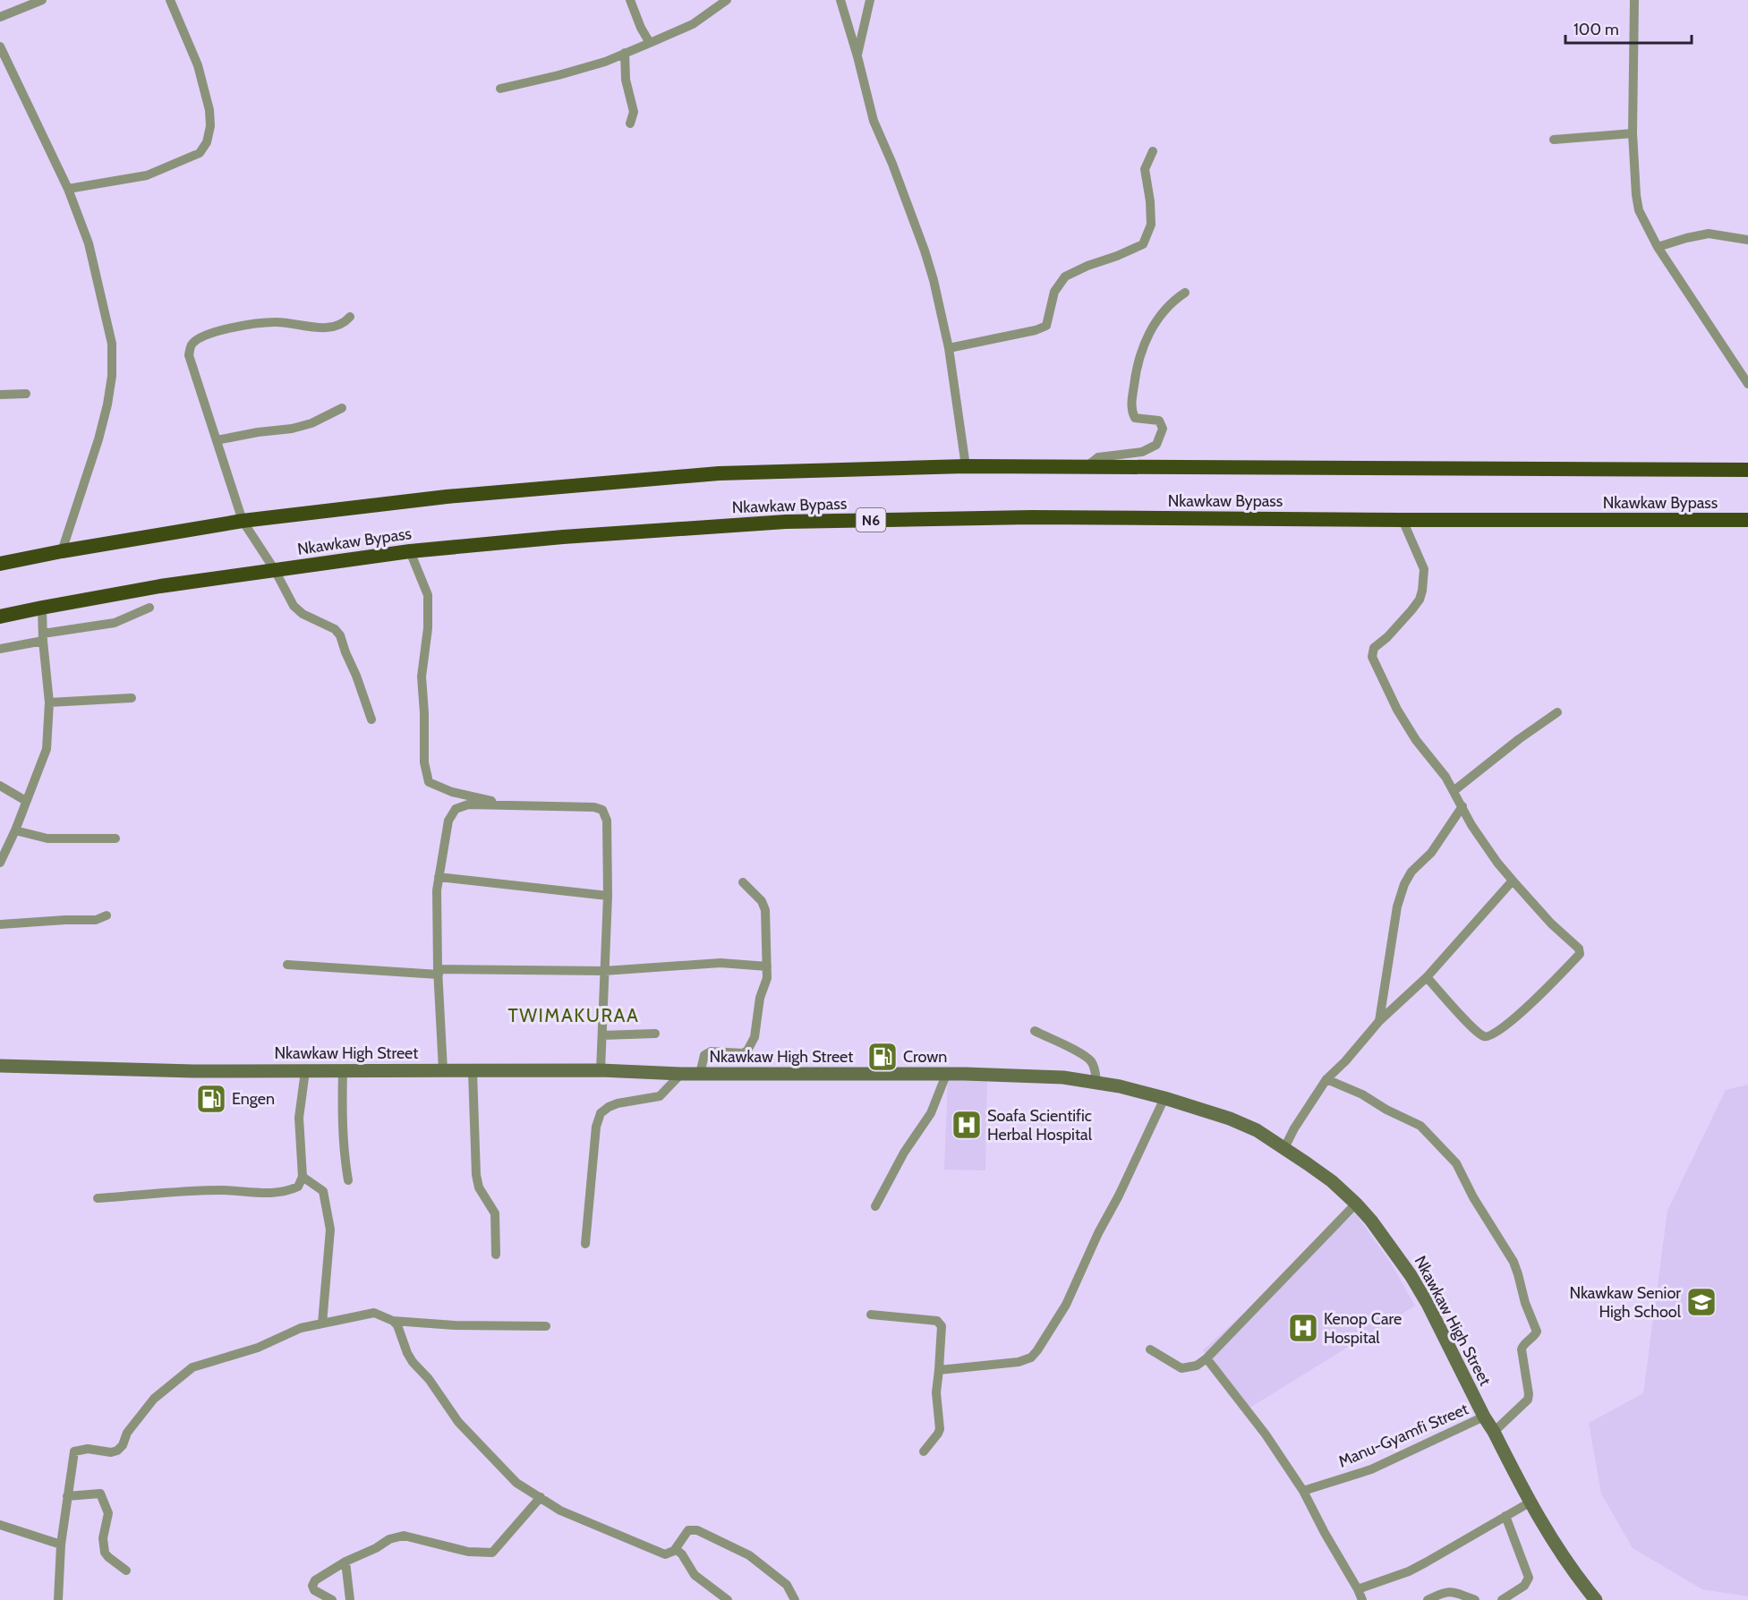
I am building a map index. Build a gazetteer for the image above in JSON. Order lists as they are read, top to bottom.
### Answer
{
  "streets": {
    "highway": ["Nkawkaw Bypass", "N6"],
    "main road": ["Nkawkaw High Street"],
    "street": ["Manu-Gyamfi Street"]
  },
  "crossings": [
    ["Nkawkaw High Street", "Manu-Gyamfi Street"]
  ],
  "districts": ["TWIMAKURAA"],
  "places": {
    "fuel station": ["Crown", "Engen"],
    "hospital": ["Soafa Scientific Herbal Hospital", "Kenop Care Hospital"],
    "school or university": ["Nkawkaw Senior High School"]
  },
  "scale_bar": "100 m"
}
